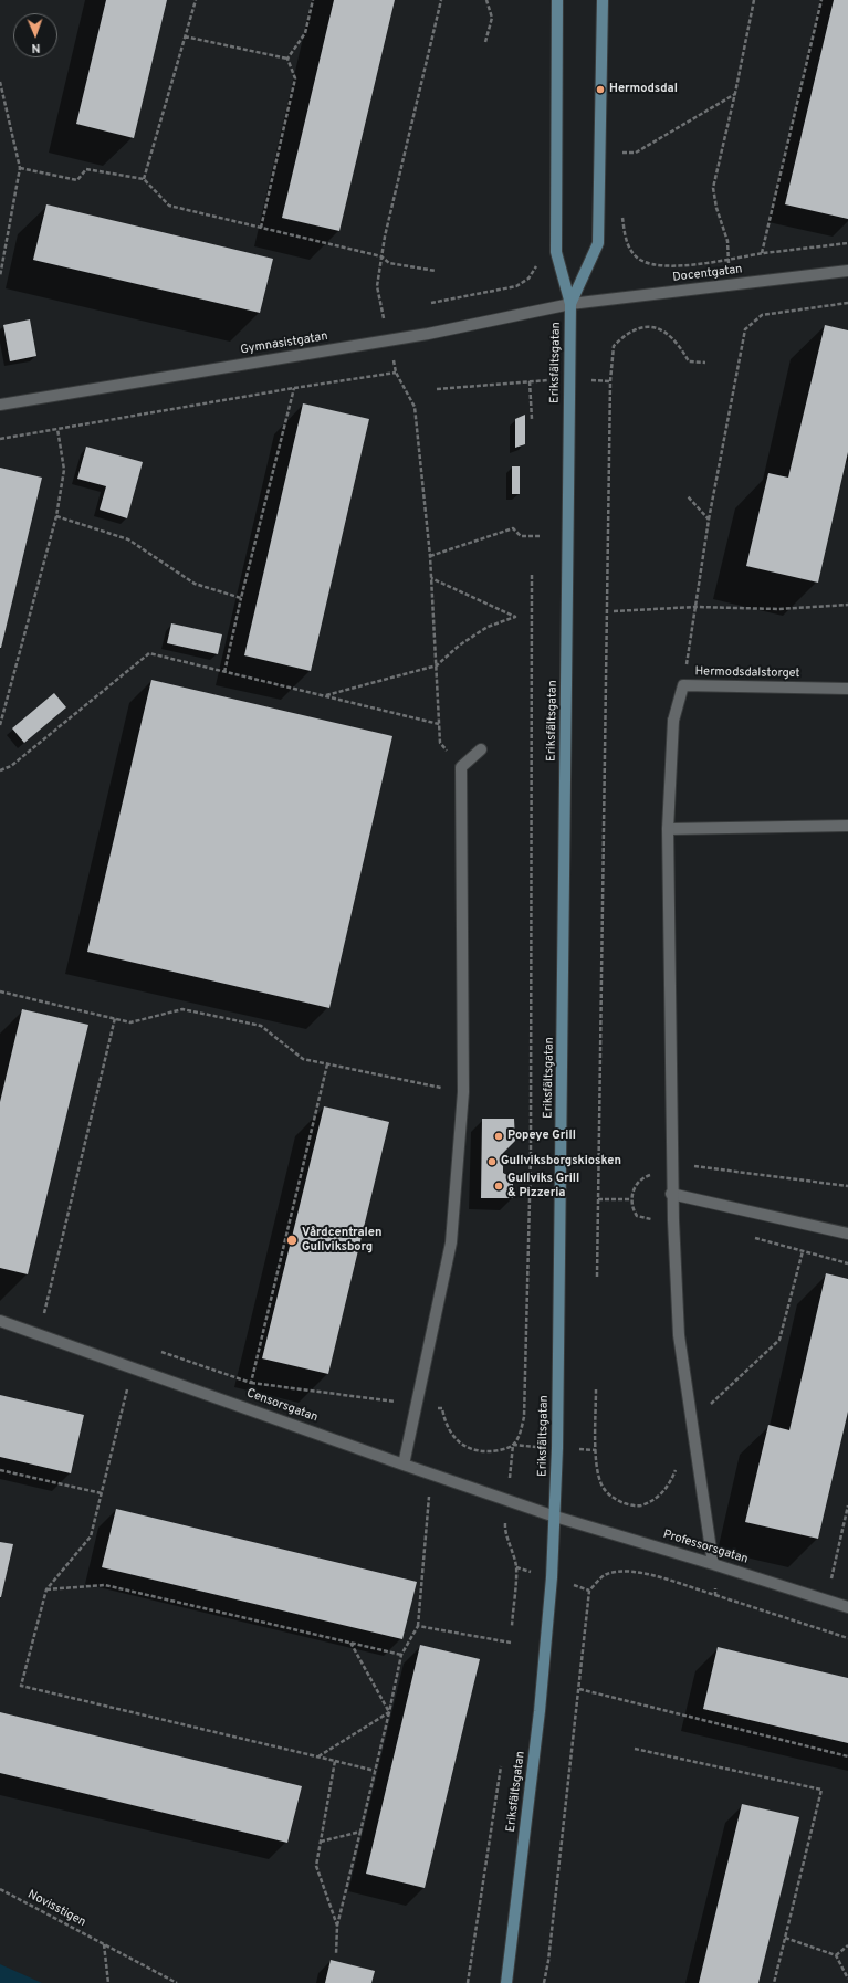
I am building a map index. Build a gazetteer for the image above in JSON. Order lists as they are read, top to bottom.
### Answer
{
  "streets": {
    "street": [
      "Docentgatan",
      "Gymnasistgatan",
      "Eriksfältsgatan",
      "Hermodsdalstorget",
      "Censorsgatan",
      "Professorsgatan"
    ],
    "path": ["Novisstigen"]
  },
  "crossings": [
    ["Docentgatan", "Gymnasistgatan"],
    ["Docentgatan", "Eriksfältsgatan"],
    ["Gymnasistgatan", "Eriksfältsgatan"],
    ["Eriksfältsgatan", "Censorsgatan"],
    ["Eriksfältsgatan", "Professorsgatan"],
    ["Censorsgatan", "Professorsgatan"]
  ],
  "places": [
    "Hermodsdal",
    "Popeye Grill",
    "Gullviksborgskiosken",
    "Gullviks Grill & Pizzeria",
    "Vårdcentralen Gullviksborg"
  ],
  "north": "bottom"
}
